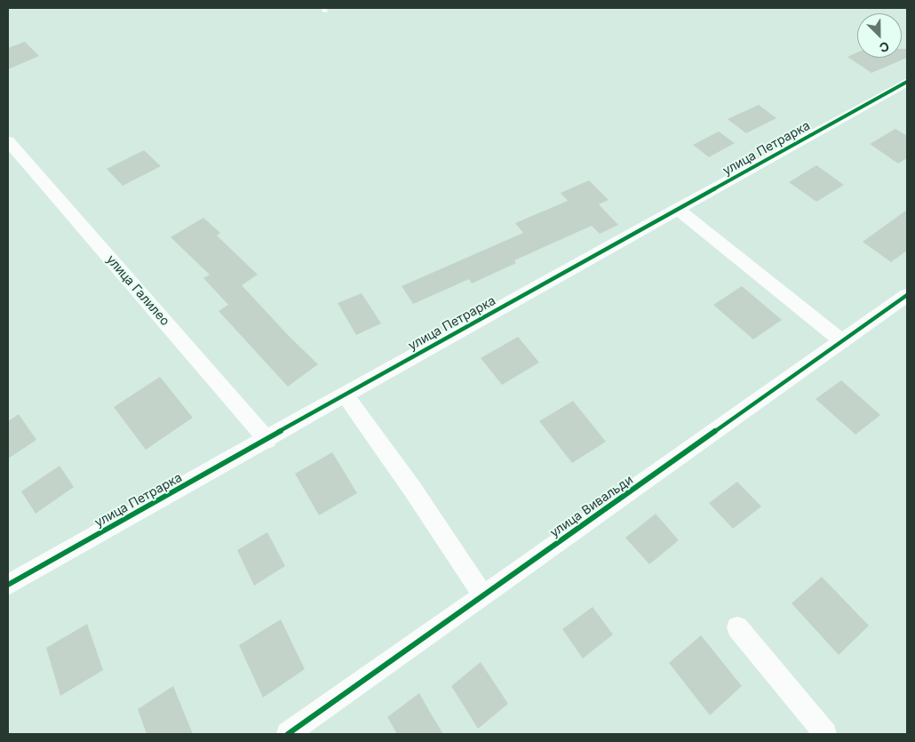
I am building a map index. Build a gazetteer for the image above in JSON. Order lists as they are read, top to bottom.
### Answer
{
  "streets": {
    "street": ["улица Петрарка", "улица Галилео", "улица Вивальди"]
  },
  "crossings": [
    ["улица Петрарка", "улица Галилео"]
  ],
  "north": "bottom right"
}
